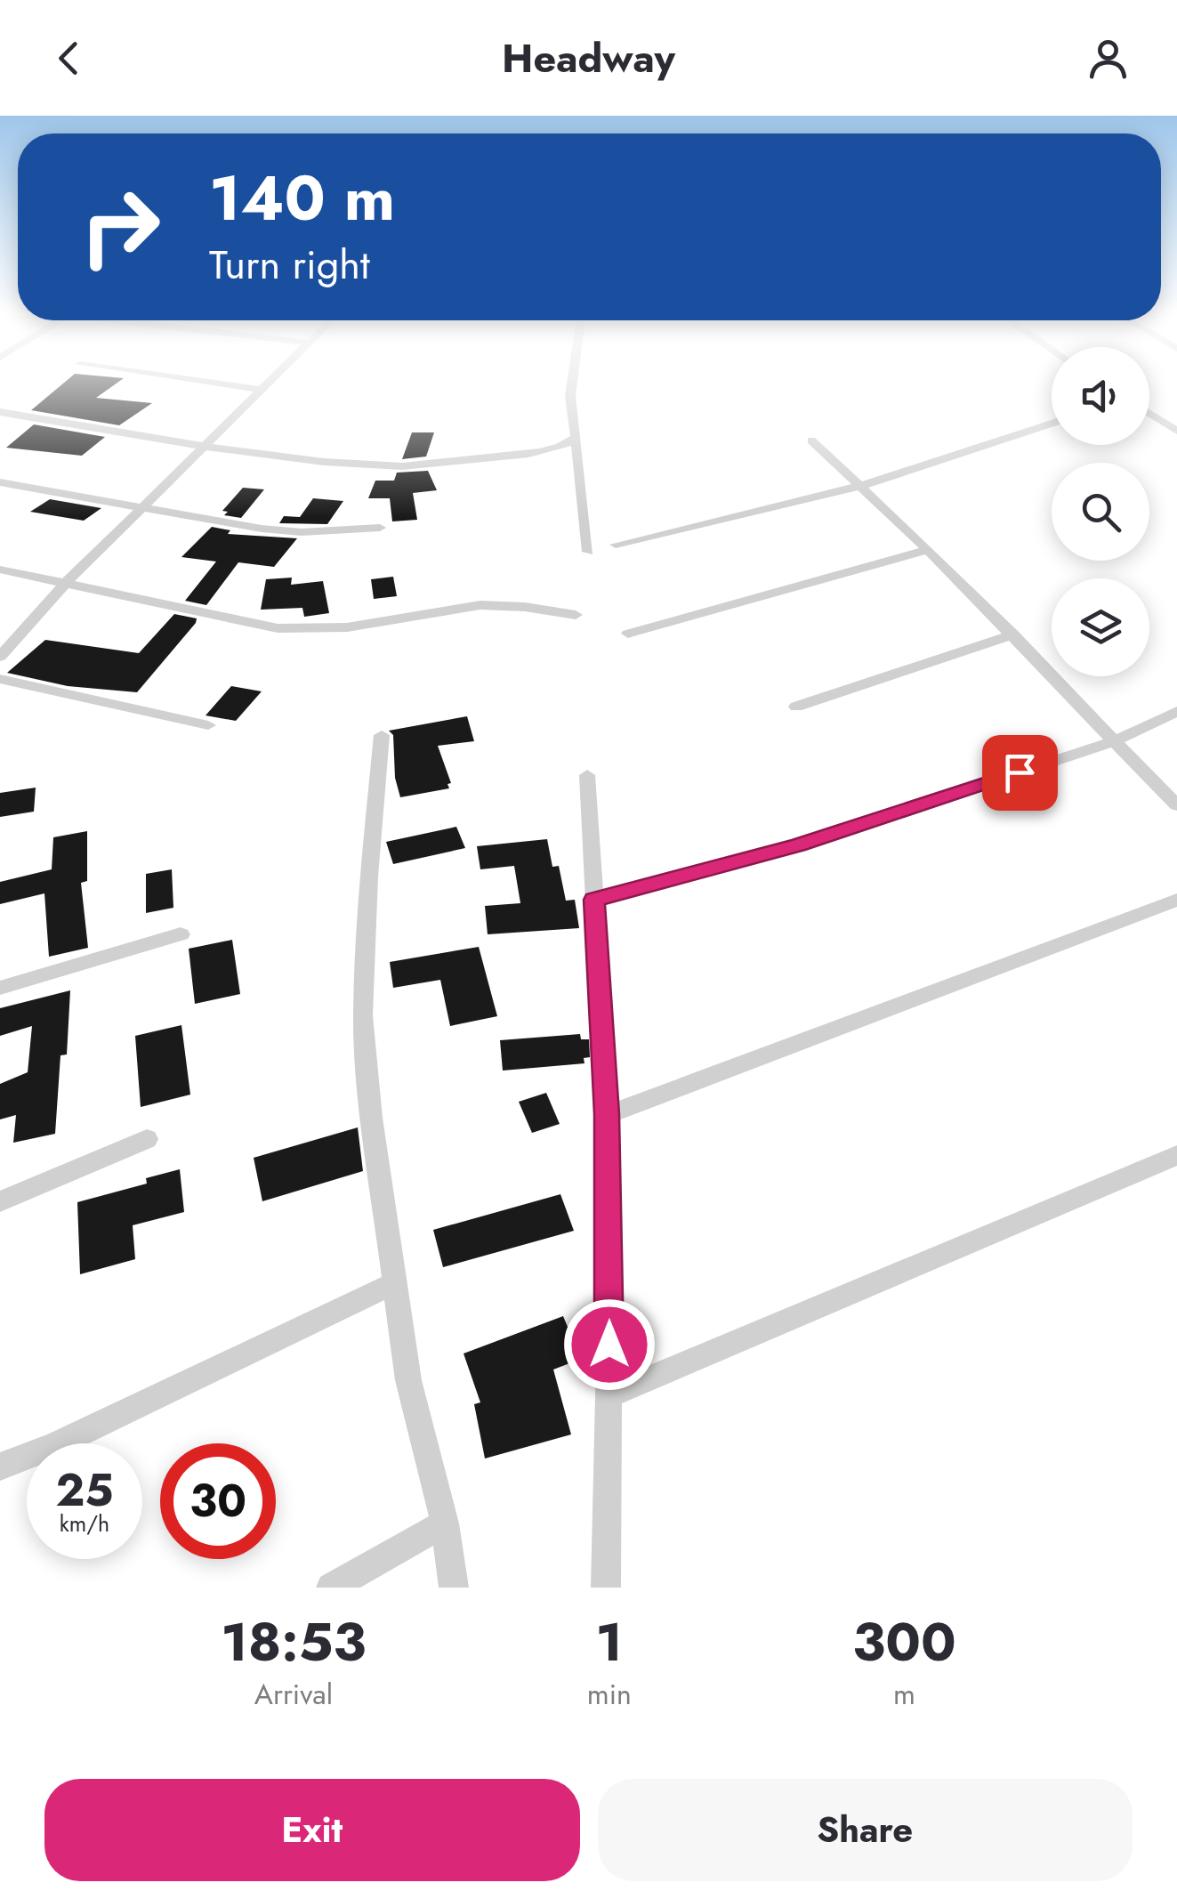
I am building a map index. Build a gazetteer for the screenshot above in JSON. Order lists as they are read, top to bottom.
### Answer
{
  "page": {
    "header": "Headway",
    "turn": ["140 m", "Turn right"],
    "speed": "25 km/h",
    "limit": "30",
    "eta": [
      "18:53",
      "Arrival",
      "1",
      "min",
      "300",
      "m"
    ],
    "buttons": ["Exit", "Share"]
  }
}
